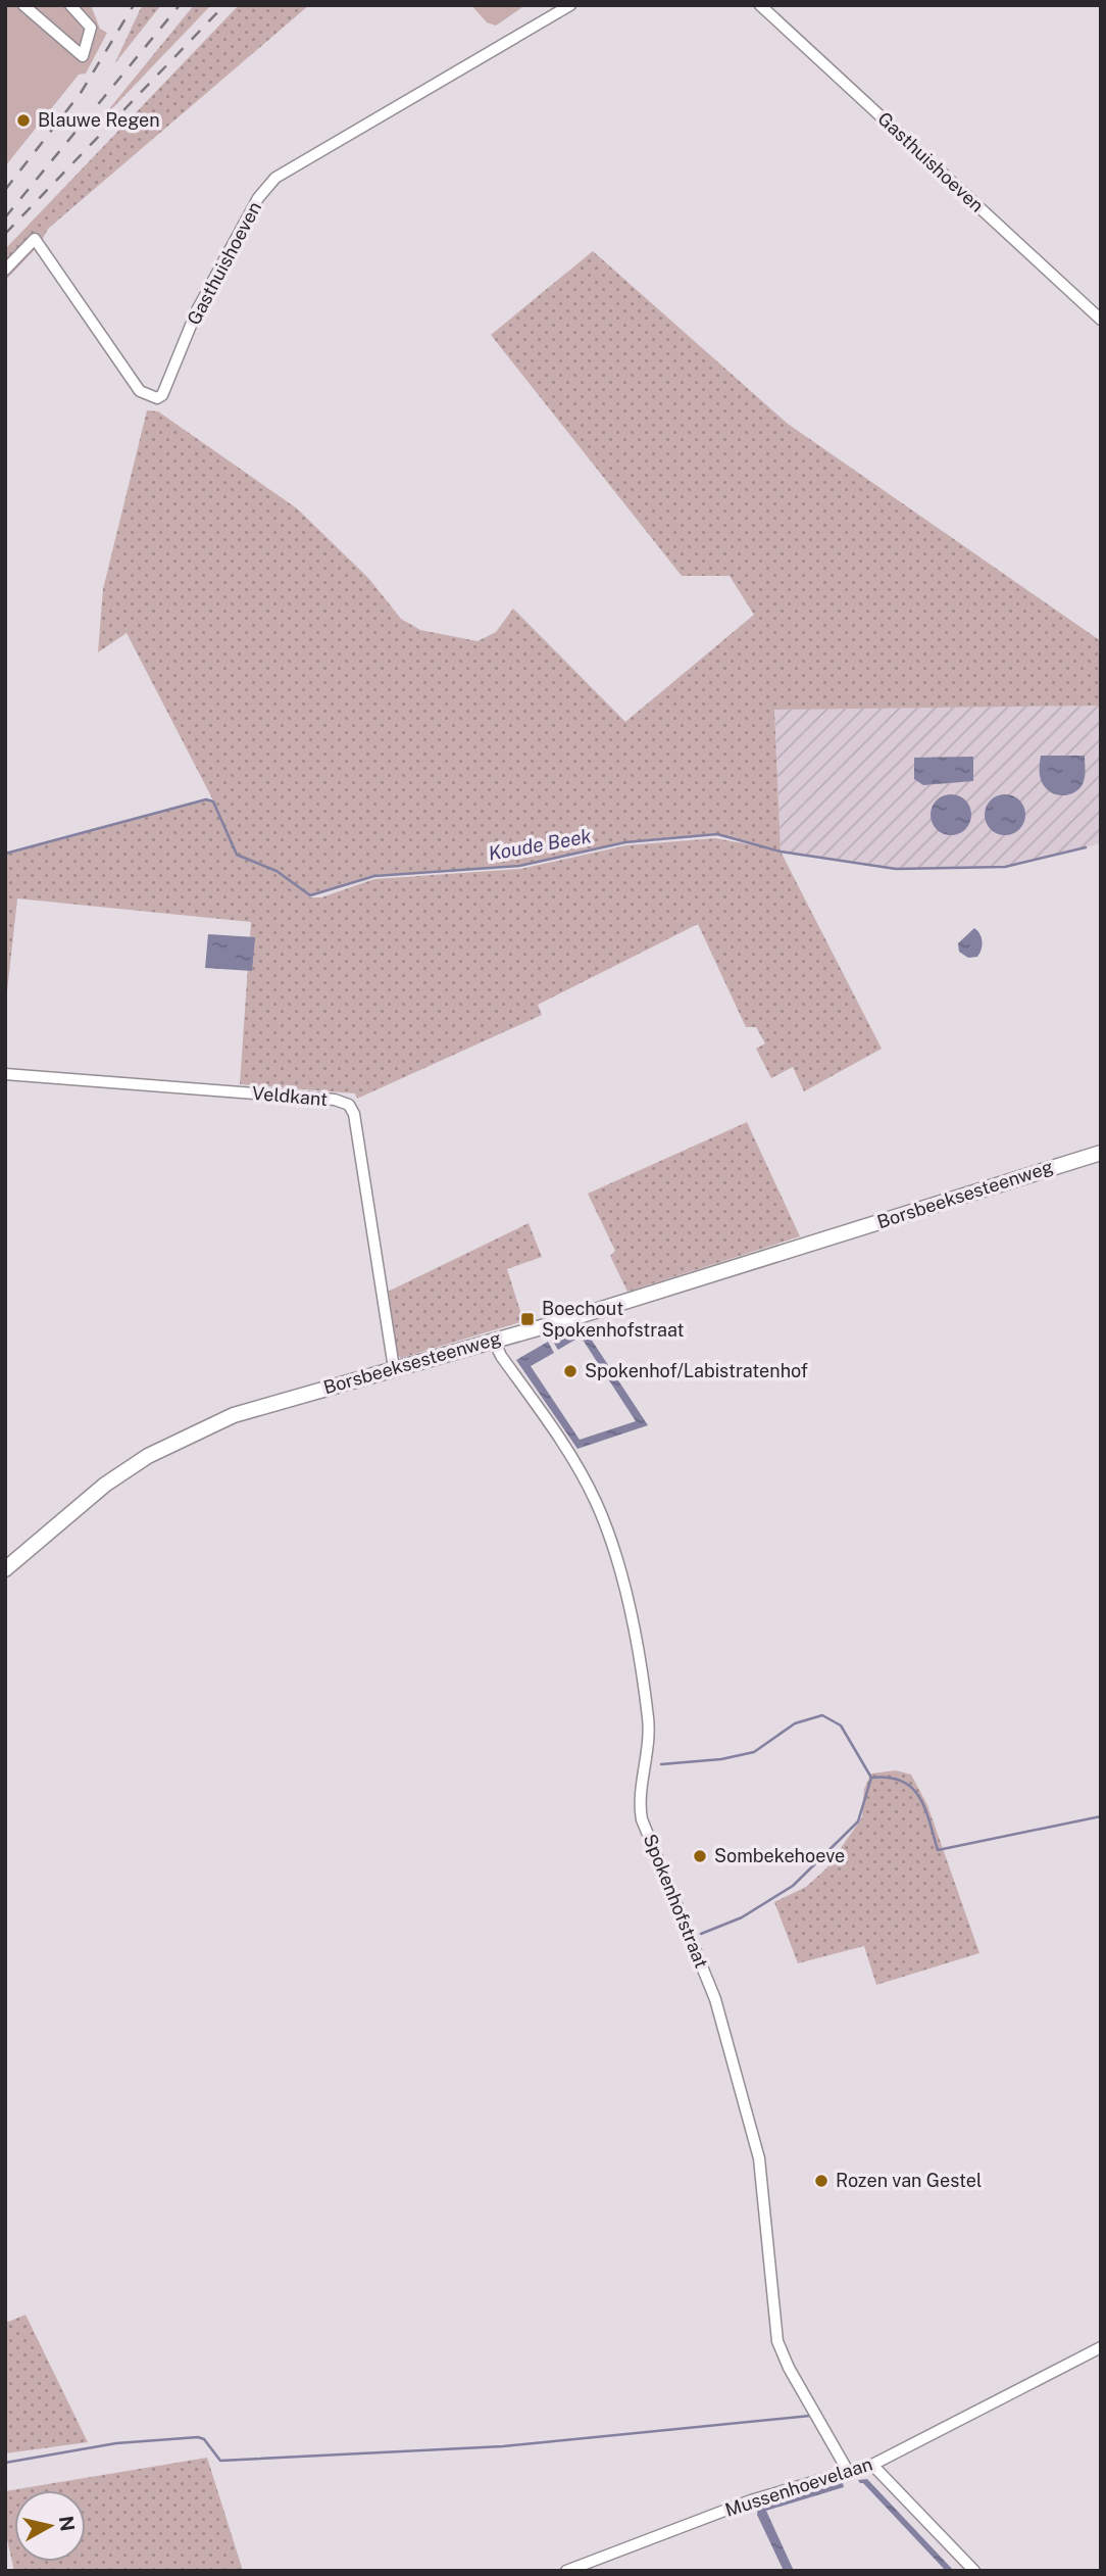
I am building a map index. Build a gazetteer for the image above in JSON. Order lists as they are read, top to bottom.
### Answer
{
  "streets": {
    "street": [
      "Gasthuishoeven",
      "Veldkant",
      "Borsbeeksesteenweg",
      "Spokenhofstraat",
      "Mussenhoevelaan"
    ]
  },
  "crossings": [
    ["Veldkant", "Borsbeeksesteenweg"],
    ["Borsbeeksesteenweg", "Spokenhofstraat"],
    ["Spokenhofstraat", "Mussenhoevelaan"]
  ],
  "water": ["Koude Beek"],
  "places": {
    "other": [
      "Blauwe Regen",
      "Spokenhof/Labistratenhof",
      "Sombekehoeve",
      "Rozen van Gestel"
    ],
    "transit": ["Boechout Spokenhofstraat"]
  },
  "north": "right"
}
